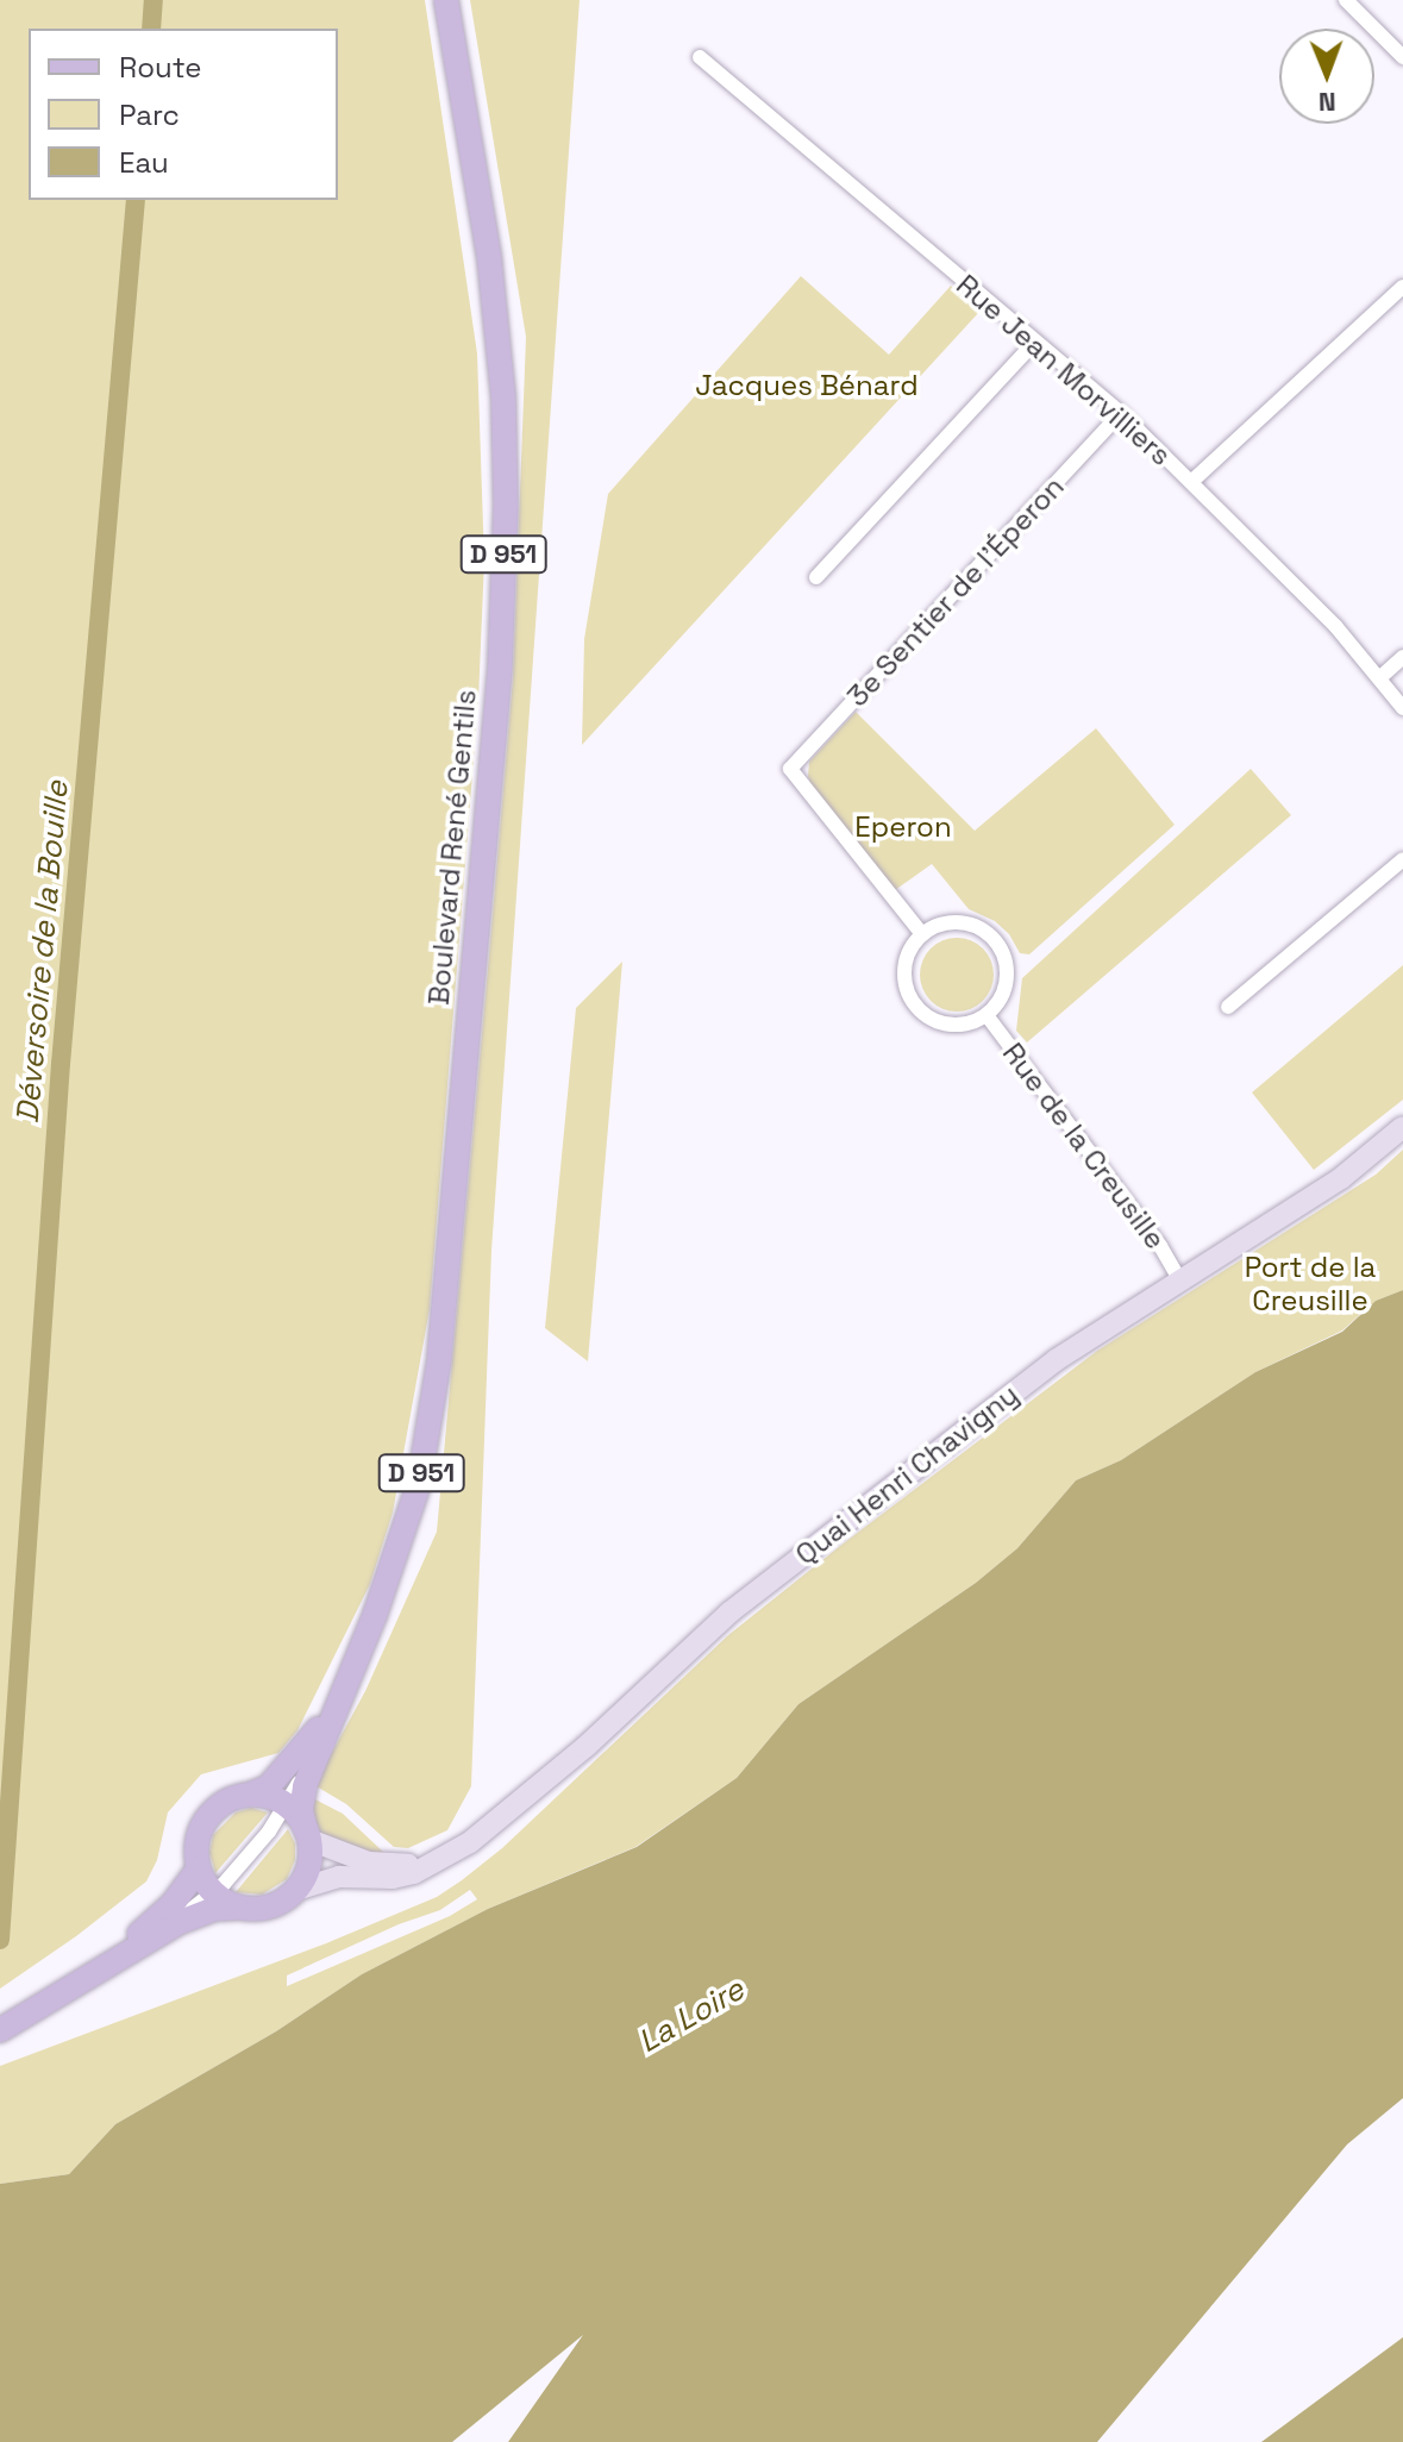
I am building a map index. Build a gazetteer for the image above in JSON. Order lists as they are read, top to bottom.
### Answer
{
  "streets": {
    "main road": ["D 951", "Boulevard René Gentils", "Quai Henri Chavigny"],
    "street": ["Rue Jean Morvilliers", "3e Sentier de l'Éperon", "Rue de la Creusille"]
  },
  "crossings": [
    ["Rue Jean Morvilliers", "3e Sentier de l'Éperon"],
    ["3e Sentier de l'Éperon", "Rue de la Creusille"],
    ["Rue de la Creusille", "Quai Henri Chavigny"]
  ],
  "water": ["Déversoire de la Bouille", "La Loire"],
  "parks": ["Jacques Bénard", "Eperon", "Port de la Creusille"],
  "legend": ["Route", "Parc", "Eau"],
  "north": "bottom"
}
